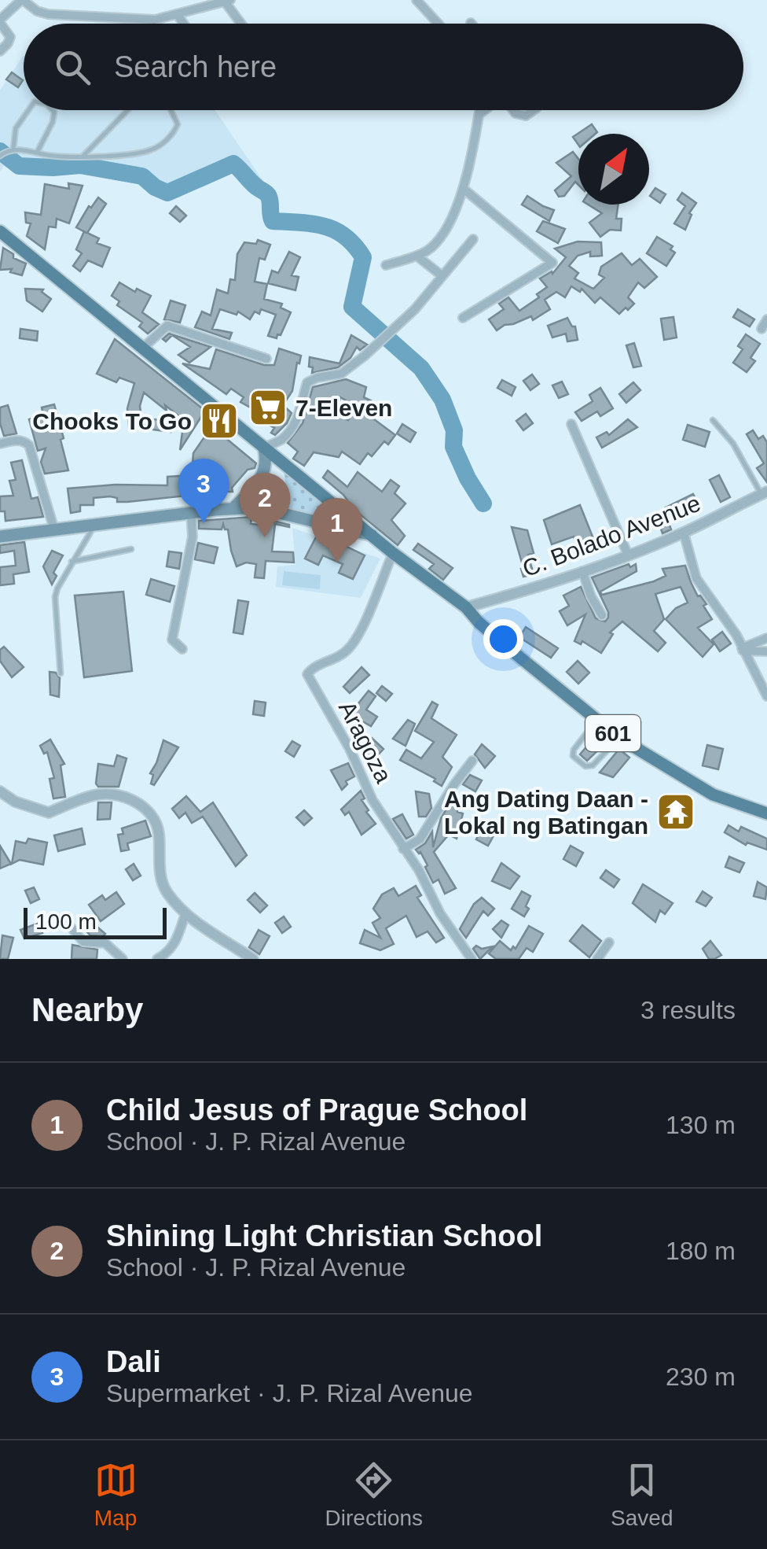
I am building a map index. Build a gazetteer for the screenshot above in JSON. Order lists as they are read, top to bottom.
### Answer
{
  "streets": {
    "main road": ["601"],
    "street": ["C. Bolado Avenue", "Aragoza"]
  },
  "crossings": [
    ["C. Bolado Avenue", "601"],
    ["601", "Aragoza"]
  ],
  "places": {
    "supermarket": ["7-Eleven"],
    "restaurant": ["Chooks To Go"],
    "temple": ["Ang Dating Daan - Lokal ng Batingan"]
  },
  "scale_bar": "100 m",
  "north": "top right",
  "page": {
    "search": "Search here",
    "pins": ["3", "2", "1"],
    "scale": "100 m",
    "heading": ["Nearby", "3 results"],
    "list": [
      {
        "mark": "1",
        "name": "Child Jesus of Prague School",
        "note": "School · J. P. Rizal Avenue",
        "value": "130 m"
      },
      {
        "mark": "2",
        "name": "Shining Light Christian School",
        "note": "School · J. P. Rizal Avenue",
        "value": "180 m"
      },
      {
        "mark": "3",
        "name": "Dali",
        "note": "Supermarket · J. P. Rizal Avenue",
        "value": "230 m"
      }
    ],
    "nav": ["Map", "Directions", "Saved"]
  }
}
